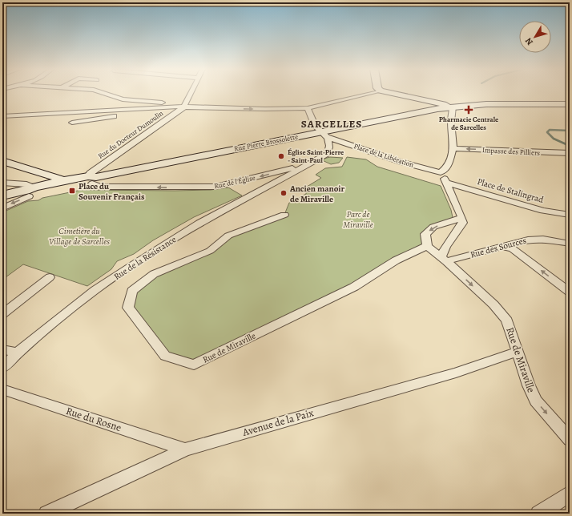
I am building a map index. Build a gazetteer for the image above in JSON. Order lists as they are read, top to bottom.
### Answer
{
  "streets": {
    "main road": ["Rue Pierre Brossolette"],
    "street": [
      "Rue du Docteur Dumoulin",
      "Impasse des Pilliers",
      "Place de la Libération",
      "Rue de l'Église",
      "Place de Stalingrad",
      "Rue des Sources",
      "Rue de la Résistance",
      "Rue de Miraville",
      "Rue du Rosne",
      "Avenue de la Paix"
    ]
  },
  "crossings": [
    ["Rue du Docteur Dumoulin", "Rue Pierre Brossolette"],
    ["Rue du Docteur Dumoulin", "Rue de l'Église"],
    ["Rue Pierre Brossolette", "Place de la Libération"],
    ["Rue Pierre Brossolette", "Rue de l'Église"],
    ["Place de la Libération", "Place de Stalingrad"],
    ["Rue de l'Église", "Rue de la Résistance"],
    ["Rue des Sources", "Rue de Miraville"],
    ["Rue de Miraville", "Avenue de la Paix"],
    ["Rue du Rosne", "Avenue de la Paix"]
  ],
  "one_way": ["Impasse des Pilliers"],
  "districts": ["SARCELLES"],
  "parks": ["Parc de Miraville", "Cimetière du Village de Sarcelles"],
  "places": {
    "health": ["Pharmacie Centrale de Sarcelles"],
    "other": ["Église Saint-Pierre - Saint-Paul", "Ancien manoir de Miraville"],
    "transit": ["Place du Souvenir Français"]
  },
  "north": "bottom left"
}
